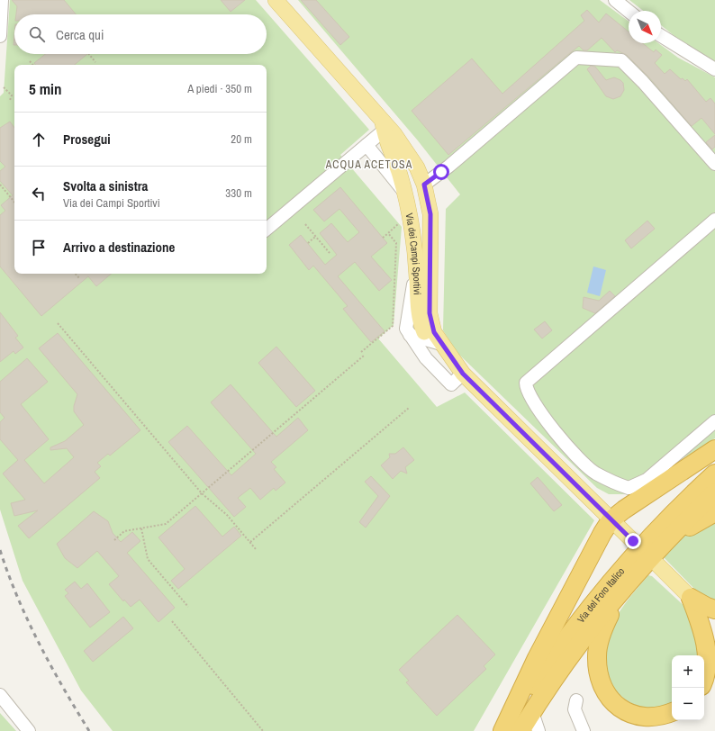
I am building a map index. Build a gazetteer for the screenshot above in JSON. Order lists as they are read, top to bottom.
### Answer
{
  "streets": {
    "highway": ["Via del Foro Italico"],
    "main road": ["Via dei Campi Sportivi"]
  },
  "districts": ["ACQUA ACETOSA"],
  "north": "bottom right",
  "page": {
    "search": "Cerca qui",
    "heading": ["5 min", "A piedi · 350 m"],
    "list": [
      ["Prosegui", "20 m"],
      ["Svolta a sinistra", "Via dei Campi Sportivi", "330 m"],
      "Arrivo a destinazione"
    ],
    "map_buttons": ["+", "−"]
  }
}
